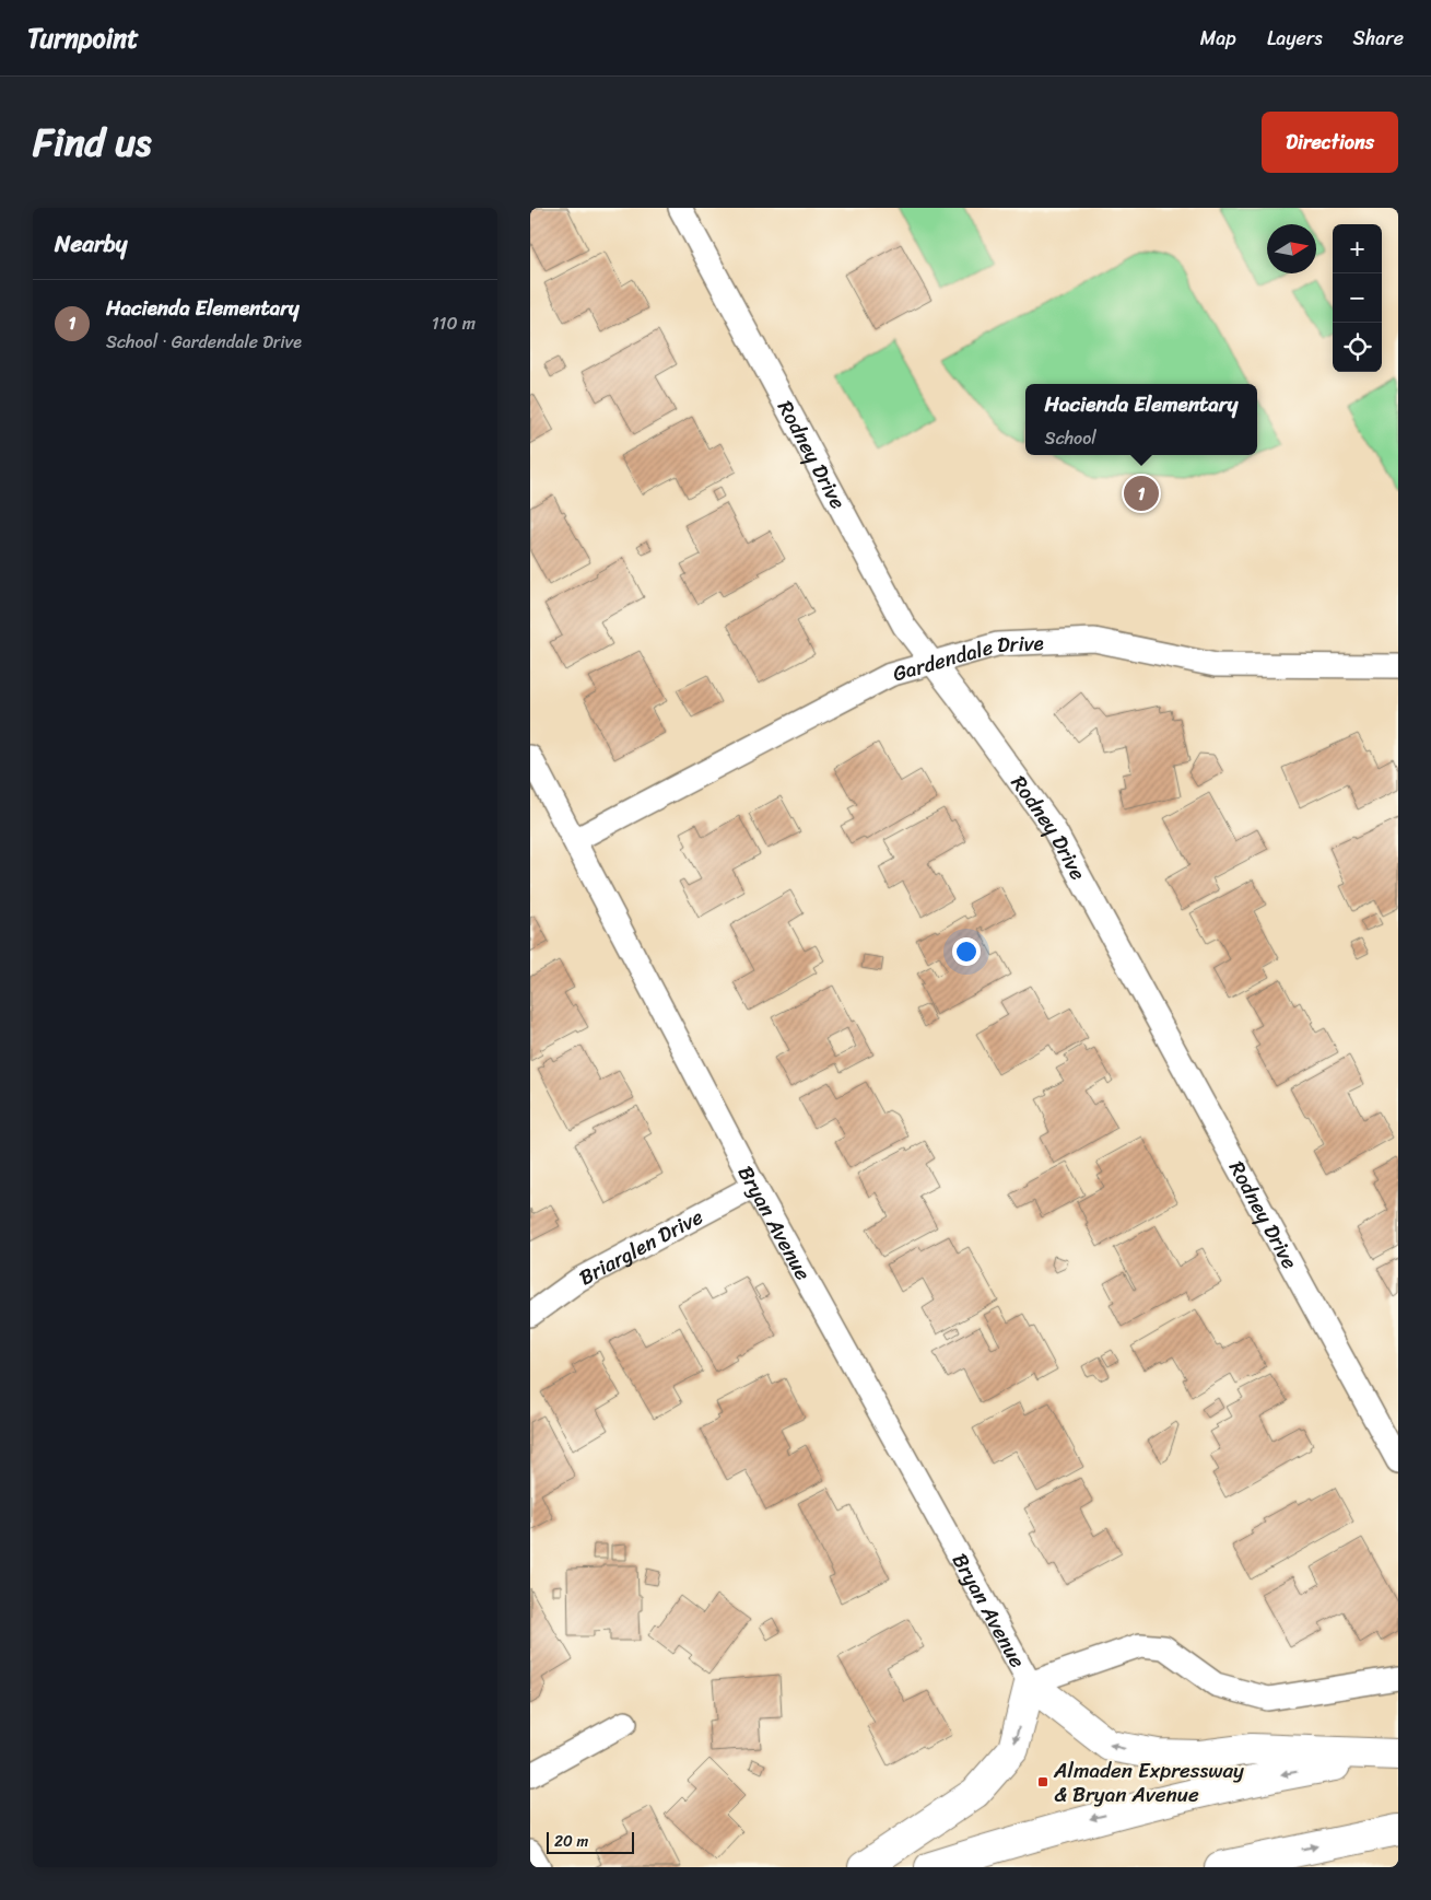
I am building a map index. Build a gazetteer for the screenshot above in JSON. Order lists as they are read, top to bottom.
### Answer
{
  "streets": {
    "street": [
      "Rodney Drive",
      "Gardendale Drive",
      "Bryan Avenue",
      "Briarglen Drive"
    ]
  },
  "crossings": [
    ["Rodney Drive", "Gardendale Drive"],
    ["Gardendale Drive", "Bryan Avenue"],
    ["Bryan Avenue", "Briarglen Drive"]
  ],
  "places": {
    "transit": ["Almaden Expressway & Bryan Avenue"]
  },
  "scale_bar": "20 m",
  "north": "right",
  "page": {
    "header": "Turnpoint",
    "nav": ["Map", "Layers", "Share"],
    "title": "Find us",
    "buttons": "Directions",
    "heading": "Nearby",
    "map_buttons": ["+", "−"],
    "list": [
      {
        "mark": "1",
        "name": "Hacienda Elementary",
        "note": "School · Gardendale Drive",
        "value": "110 m"
      }
    ],
    "popup": ["Hacienda Elementary", "School"],
    "pins": "1",
    "scale": "20 m"
  }
}
